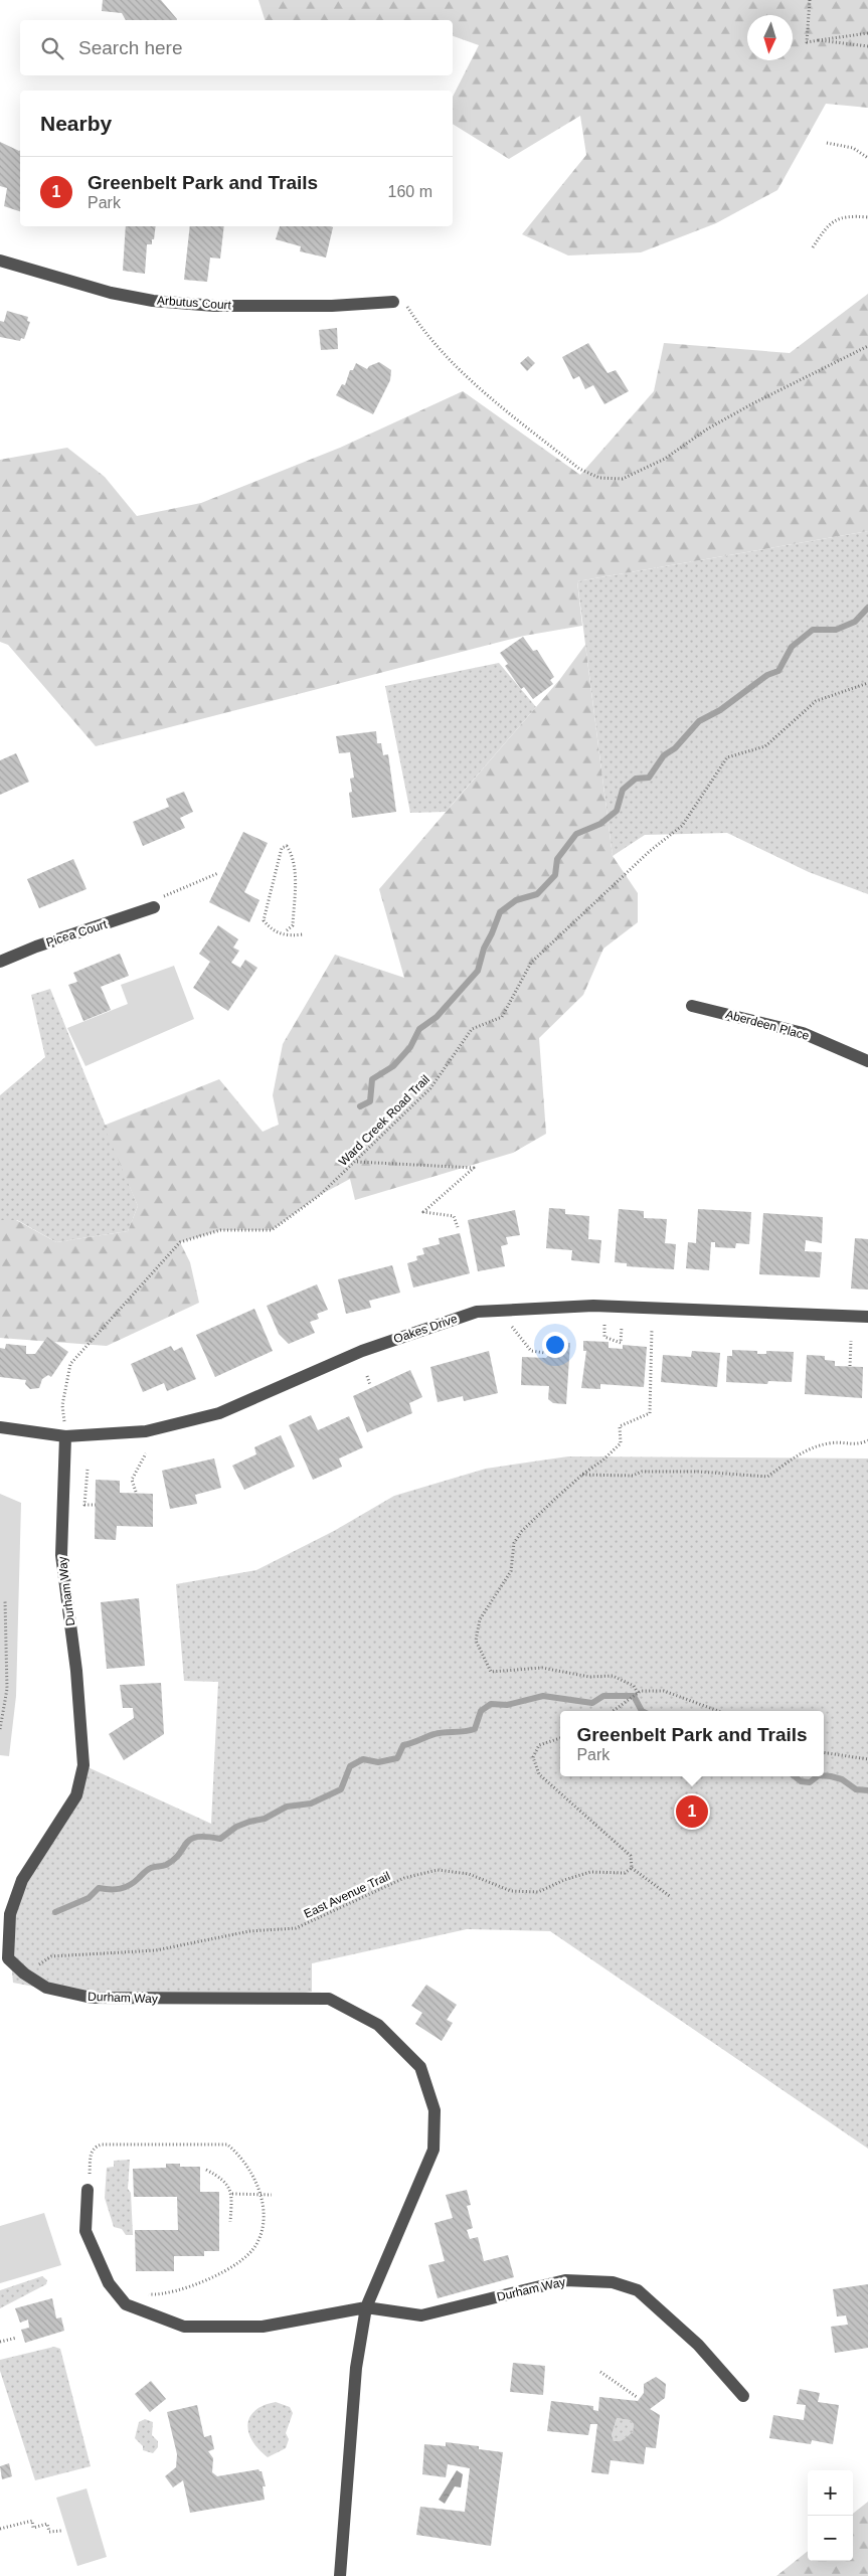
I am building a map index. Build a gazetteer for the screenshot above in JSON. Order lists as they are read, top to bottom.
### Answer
{
  "streets": {
    "street": [
      "Arbutus Court",
      "Picea Court",
      "Aberdeen Place",
      "Oakes Drive",
      "Durham Way"
    ],
    "path": ["Ward Creek Road Trail", "East Avenue Trail"]
  },
  "crossings": [
    ["Ward Creek Road Trail", "Oakes Drive"],
    ["Ward Creek Road Trail", "Durham Way"],
    ["Oakes Drive", "Durham Way"],
    ["Durham Way", "East Avenue Trail"]
  ],
  "north": "bottom",
  "page": {
    "search": "Search here",
    "heading": "Nearby",
    "list": [
      {
        "mark": "1",
        "name": "Greenbelt Park and Trails",
        "note": "Park",
        "value": "160 m"
      }
    ],
    "popup": ["Greenbelt Park and Trails", "Park"],
    "pins": "1",
    "map_buttons": ["+", "−"]
  }
}
